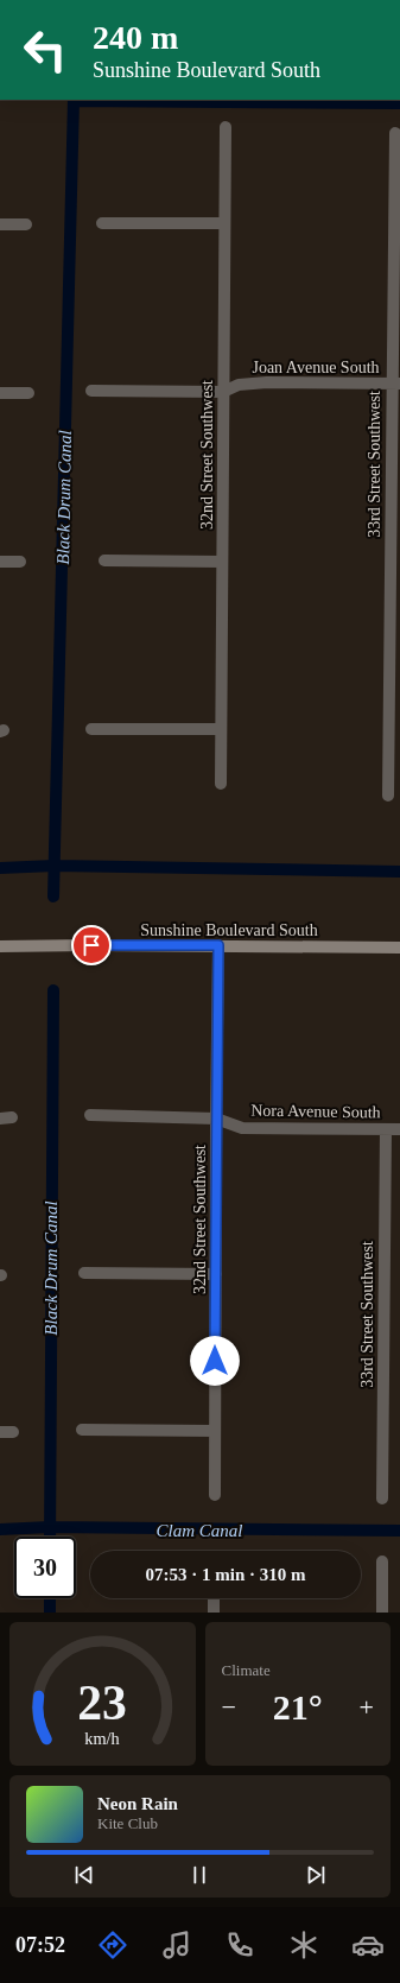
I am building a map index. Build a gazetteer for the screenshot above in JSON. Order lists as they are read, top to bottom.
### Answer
{
  "streets": {
    "street": [
      "Joan Avenue South",
      "32nd Street Southwest",
      "33rd Street Southwest",
      "Sunshine Boulevard South",
      "Nora Avenue South"
    ]
  },
  "crossings": [
    ["Joan Avenue South", "32nd Street Southwest"],
    ["Joan Avenue South", "33rd Street Southwest"],
    ["32nd Street Southwest", "Sunshine Boulevard South"],
    ["32nd Street Southwest", "Nora Avenue South"],
    ["33rd Street Southwest", "Nora Avenue South"]
  ],
  "water": ["Black Drum Canal", "Clam Canal"],
  "page": {
    "turn": ["240 m", "Sunshine Boulevard South"],
    "limit": "30",
    "trip": "07:53 · 1 min · 310 m",
    "tile": "Climate",
    "heat": ["−", "21°", "+"],
    "song": ["Neon Rain", "Kite Club"],
    "tabs": "07:52",
    "gauge": ["23", "km/h"]
  }
}
